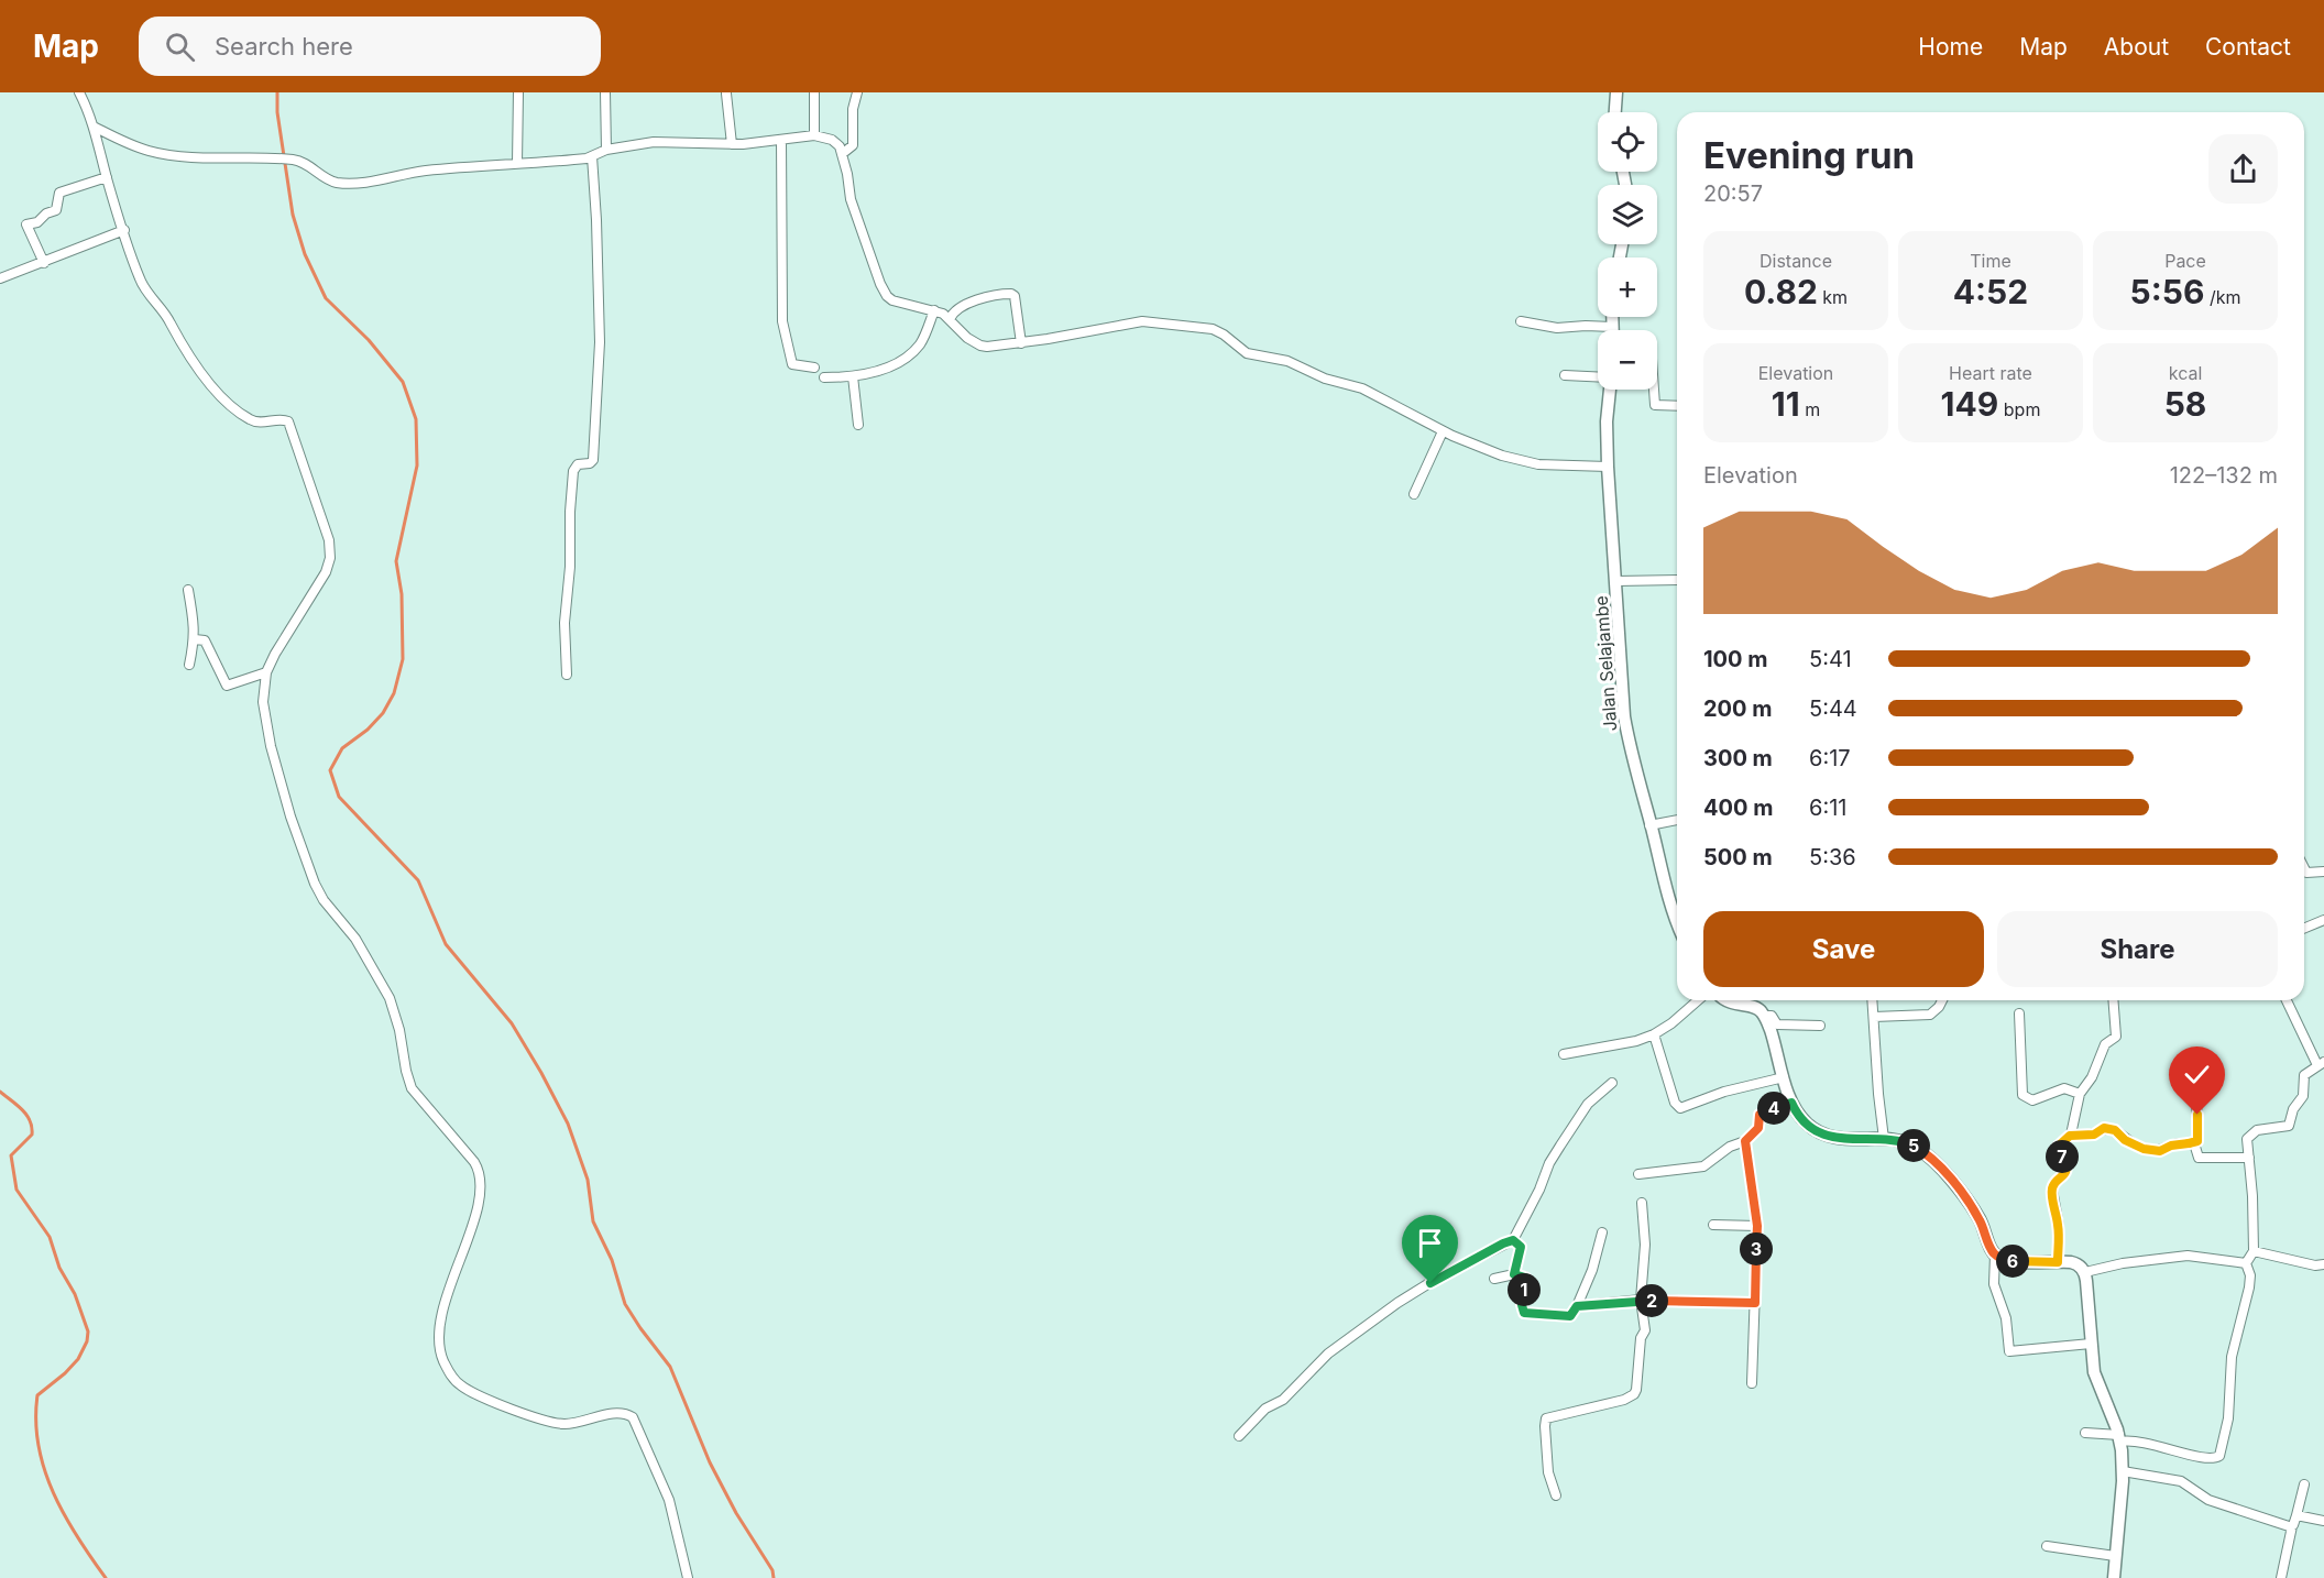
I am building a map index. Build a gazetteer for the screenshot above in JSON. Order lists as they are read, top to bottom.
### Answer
{
  "streets": {
    "street": ["Jalan Selajambe"]
  },
  "page": {
    "header": "Map",
    "search": "Search here",
    "nav": [
      "Home",
      "Map",
      "About",
      "Contact"
    ],
    "map_buttons": ["+", "−"],
    "heading": ["Evening run", "20:57"],
    "stats": [
      ["Distance", "0.82 km"],
      ["Time", "4:52"],
      ["Pace", "5:56 /km"],
      ["Elevation", "11 m"],
      ["Heart rate", "149 bpm"],
      ["kcal", "58"]
    ],
    "chart": ["Elevation", "122–132 m"],
    "list": [
      {
        "name": "100 m",
        "note": "5:41"
      },
      {
        "name": "200 m",
        "note": "5:44"
      },
      {
        "name": "300 m",
        "note": "6:17"
      },
      {
        "name": "400 m",
        "note": "6:11"
      },
      {
        "name": "500 m",
        "note": "5:36"
      }
    ],
    "buttons": ["Save", "Share"],
    "pins": [
      "4",
      "5",
      "7",
      "3",
      "6",
      "1",
      "2"
    ]
  }
}
